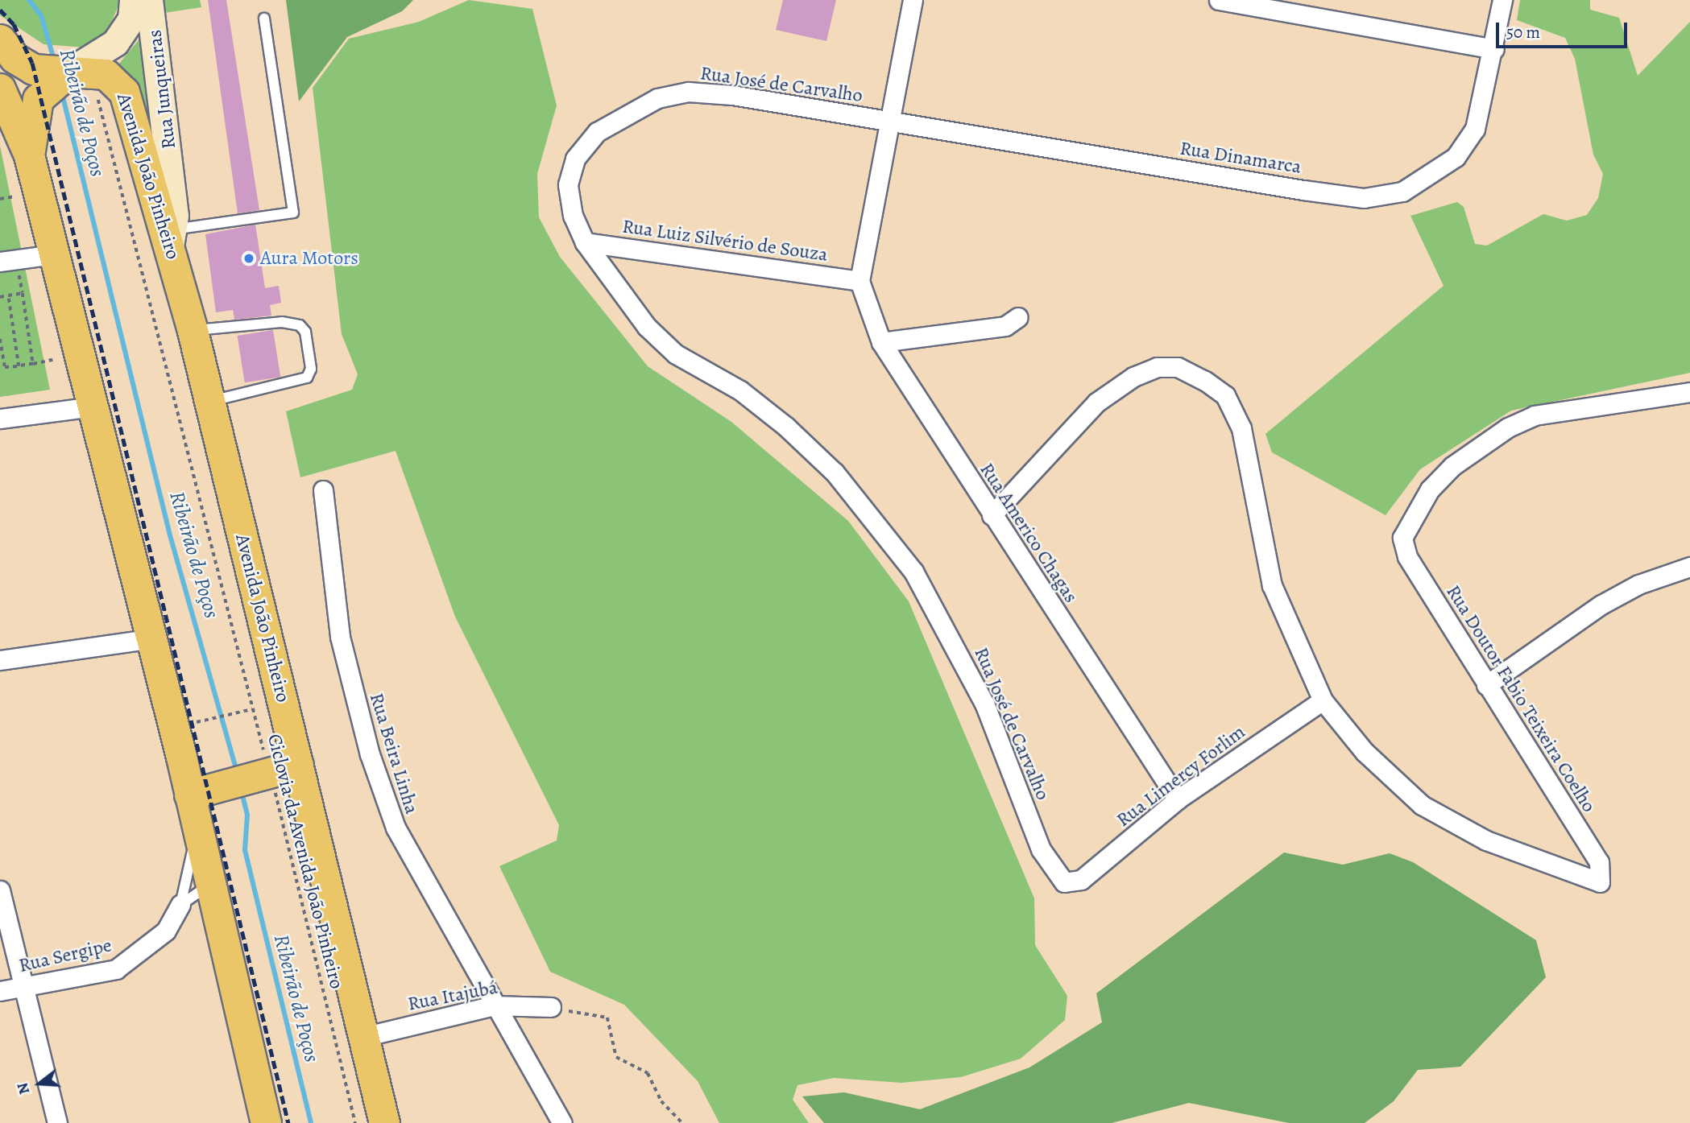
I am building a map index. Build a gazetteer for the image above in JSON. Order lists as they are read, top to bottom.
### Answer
{
  "streets": {
    "main road": ["Avenida João Pinheiro"],
    "street": [
      "Rua José de Carvalho",
      "Rua Junqueiras",
      "Rua Dinamarca",
      "Rua Luiz Silvério de Souza",
      "Rua Americo Chagas",
      "Rua Doutor Fabio Teixeira Coelho",
      "Rua Beira Linha",
      "Rua Limercy Forlim",
      "Rua Sergipe",
      "Rua Itajubá"
    ],
    "path": ["Ciclovia da Avenida João Pinheiro"]
  },
  "crossings": [
    ["Rua José de Carvalho", "Rua Dinamarca"],
    ["Rua José de Carvalho", "Rua Luiz Silvério de Souza"],
    ["Rua José de Carvalho", "Rua Limercy Forlim"],
    ["Rua Junqueiras", "Avenida João Pinheiro"],
    ["Avenida João Pinheiro", "Ciclovia da Avenida João Pinheiro"],
    ["Avenida João Pinheiro", "Rua Itajubá"],
    ["Rua Luiz Silvério de Souza", "Rua Americo Chagas"],
    ["Rua Americo Chagas", "Rua Limercy Forlim"],
    ["Rua Doutor Fabio Teixeira Coelho", "Rua Limercy Forlim"],
    ["Rua Beira Linha", "Rua Itajubá"]
  ],
  "water": ["Ribeirão de Poços"],
  "places": ["Aura Motors"],
  "scale_bar": "50 m",
  "north": "left"
}
